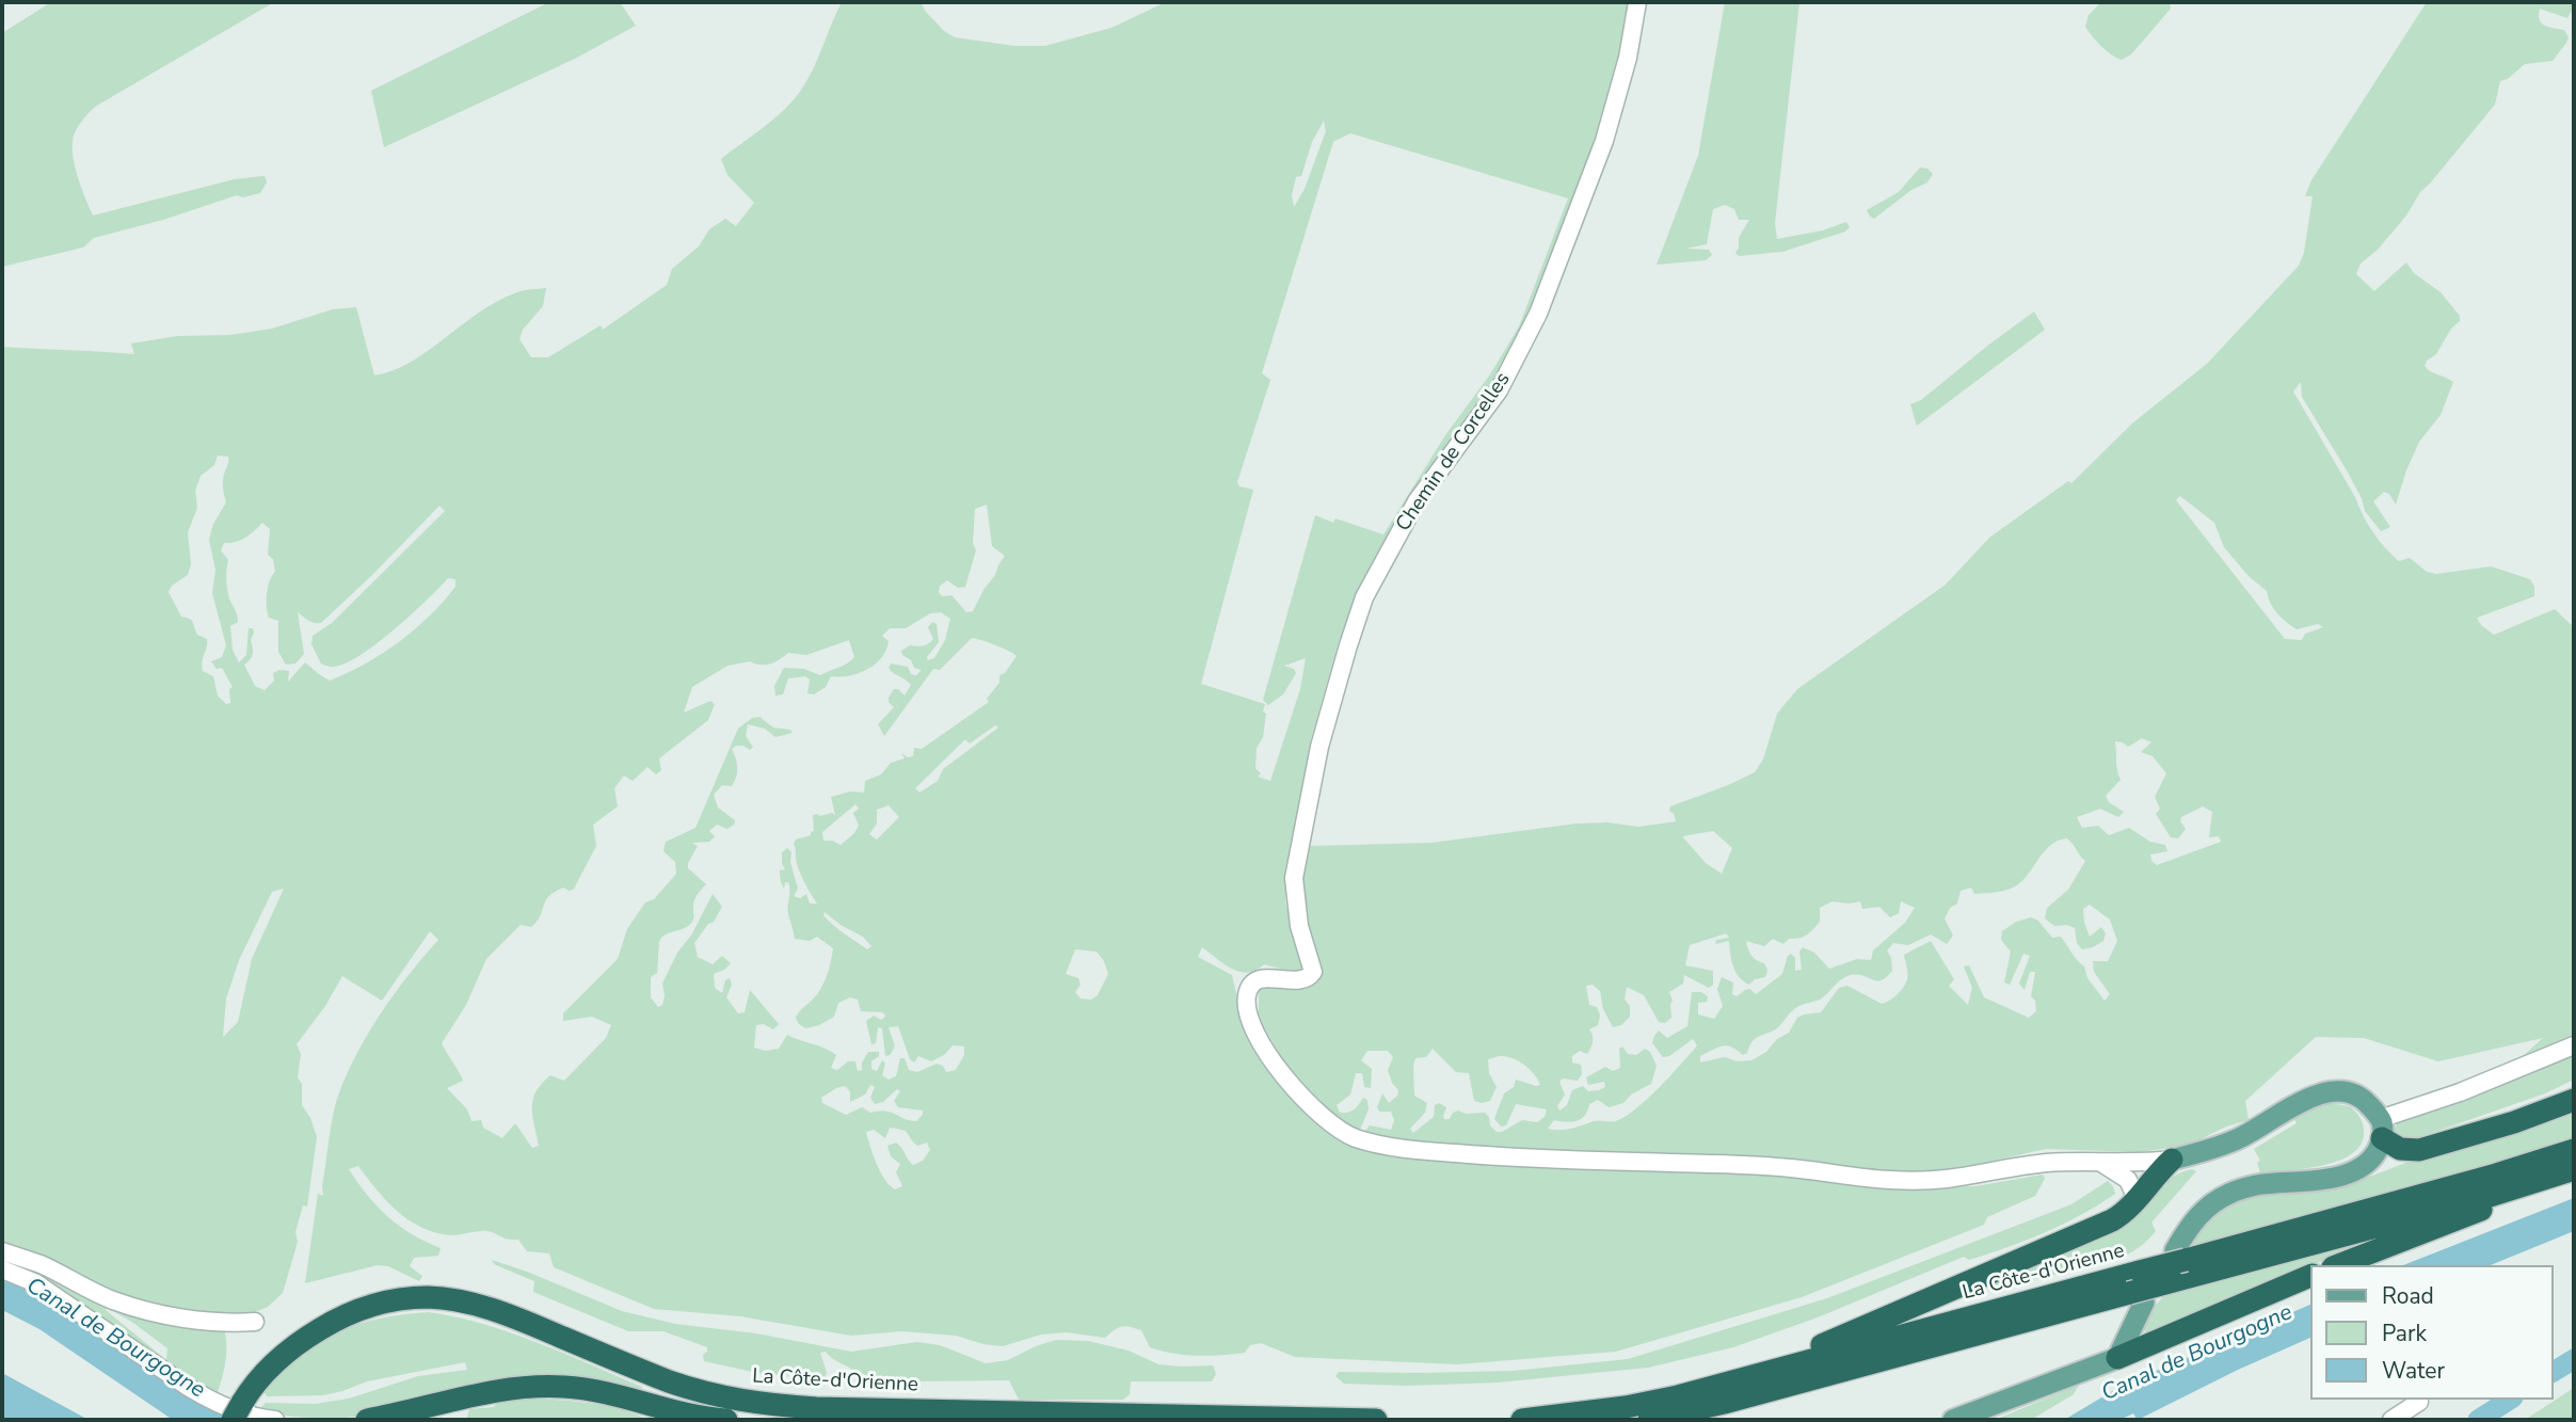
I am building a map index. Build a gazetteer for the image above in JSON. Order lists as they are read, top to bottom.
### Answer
{
  "streets": {
    "highway": ["La Côte-d'Orienne"],
    "street": ["Chemin de Corcelles"]
  },
  "water": ["Canal de Bourgogne"],
  "legend": ["Road", "Park", "Water"]
}
